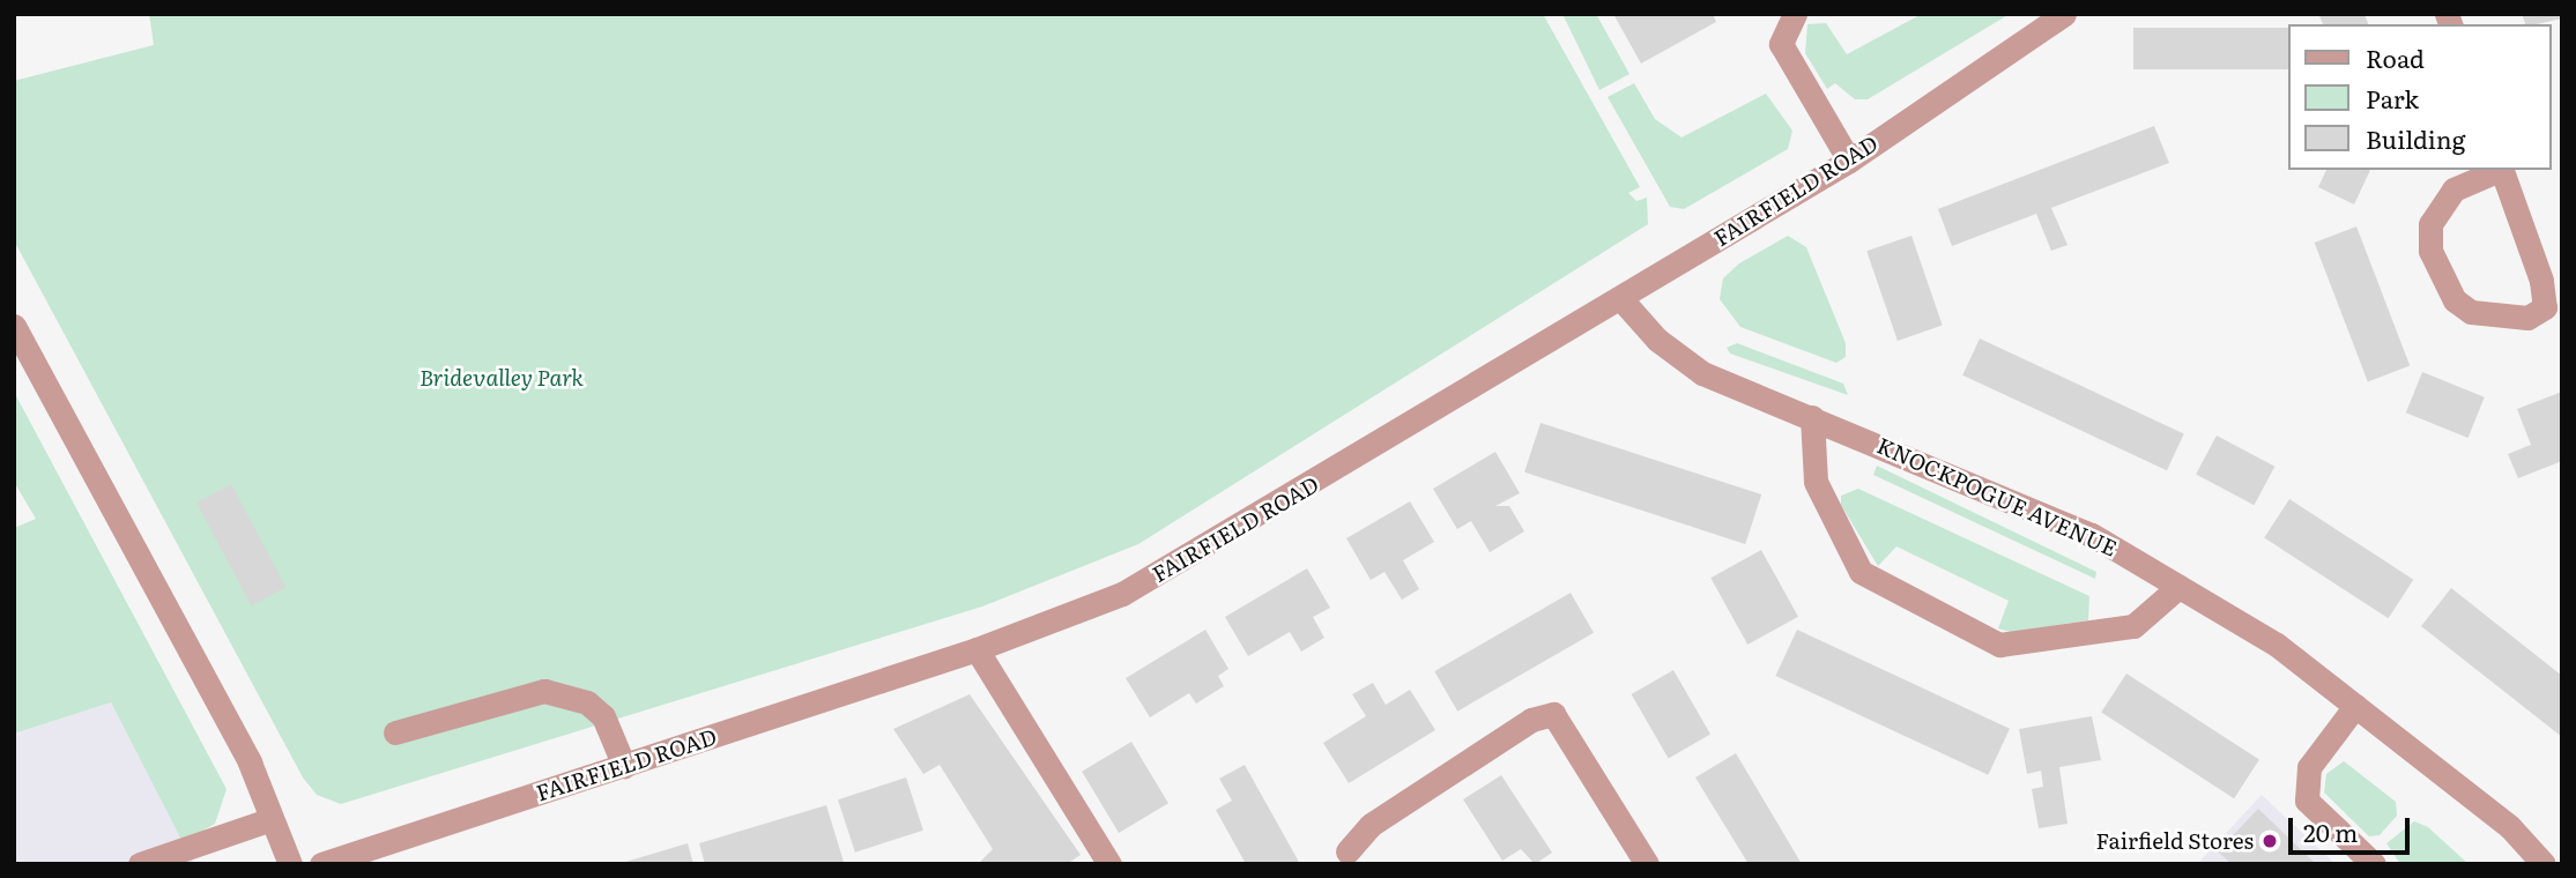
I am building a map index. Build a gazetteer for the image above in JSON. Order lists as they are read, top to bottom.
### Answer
{
  "streets": {
    "street": ["FAIRFIELD ROAD", "KNOCKPOGUE AVENUE"]
  },
  "crossings": [
    ["FAIRFIELD ROAD", "KNOCKPOGUE AVENUE"]
  ],
  "parks": ["Bridevalley Park"],
  "places": ["Fairfield Stores"],
  "legend": ["Road", "Park", "Building"],
  "scale_bar": "20 m"
}
